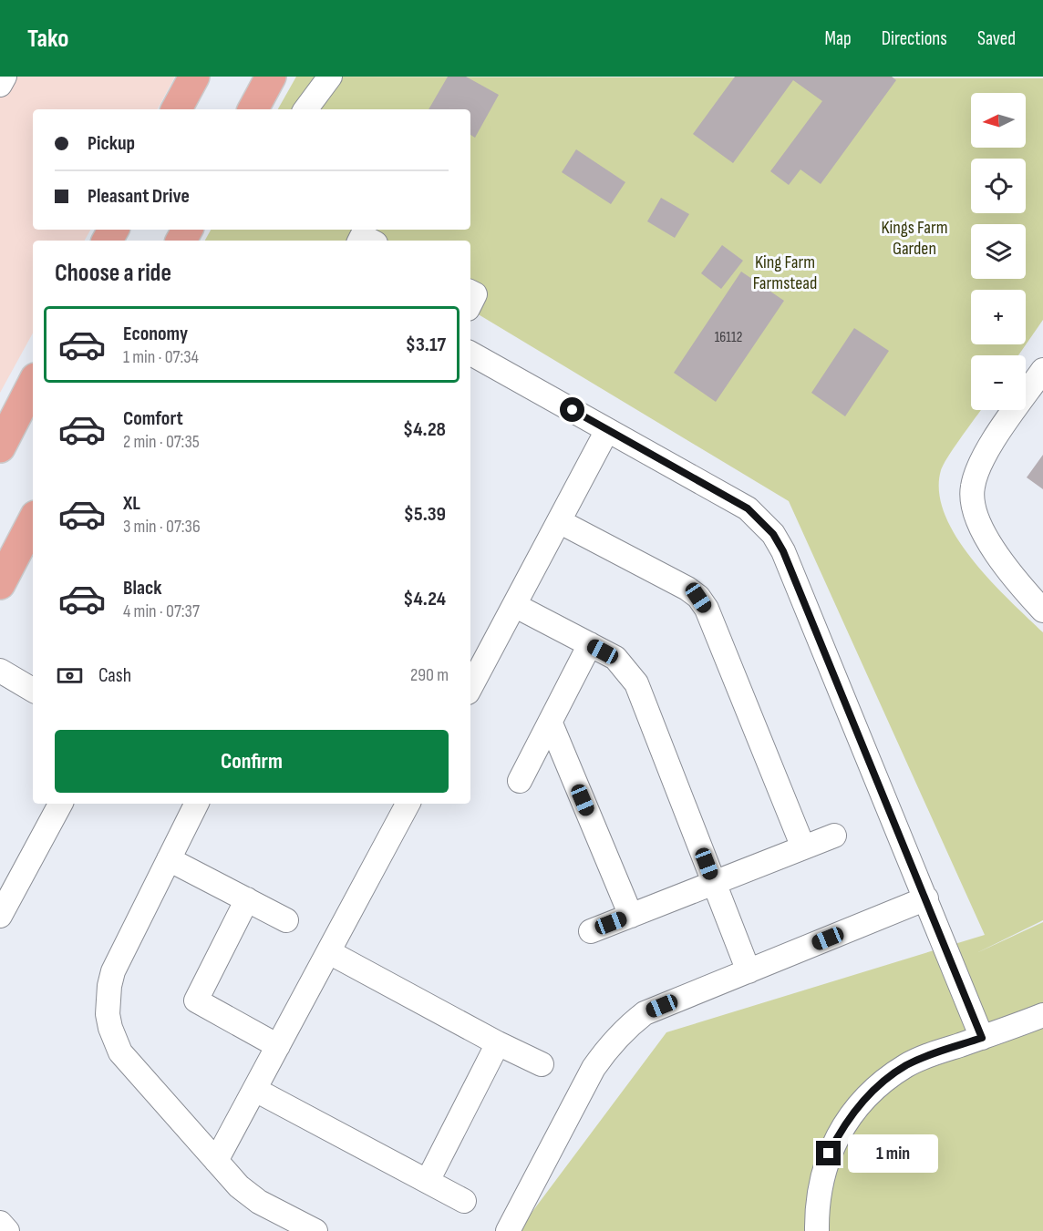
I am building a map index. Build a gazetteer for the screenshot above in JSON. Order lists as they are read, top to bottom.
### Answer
{
  "parks": ["Kings Farm Garden", "King Farm Farmstead"],
  "house_numbers": ["16112"],
  "north": "left",
  "page": {
    "header": "Tako",
    "nav": ["Map", "Directions", "Saved"],
    "map_buttons": ["+", "−"],
    "banner": ["Pickup", "Pleasant Drive"],
    "heading": "Choose a ride",
    "list": [
      {
        "name": "Economy",
        "note": "1 min · 07:34",
        "value": "$3.17"
      },
      {
        "name": "Comfort",
        "note": "2 min · 07:35",
        "value": "$4.28"
      },
      {
        "name": "XL",
        "note": "3 min · 07:36",
        "value": "$5.39"
      },
      {
        "name": "Black",
        "note": "4 min · 07:37",
        "value": "$4.24"
      }
    ],
    "pay": ["Cash", "290 m"],
    "buttons": "Confirm",
    "bubble": "1 min"
  }
}
